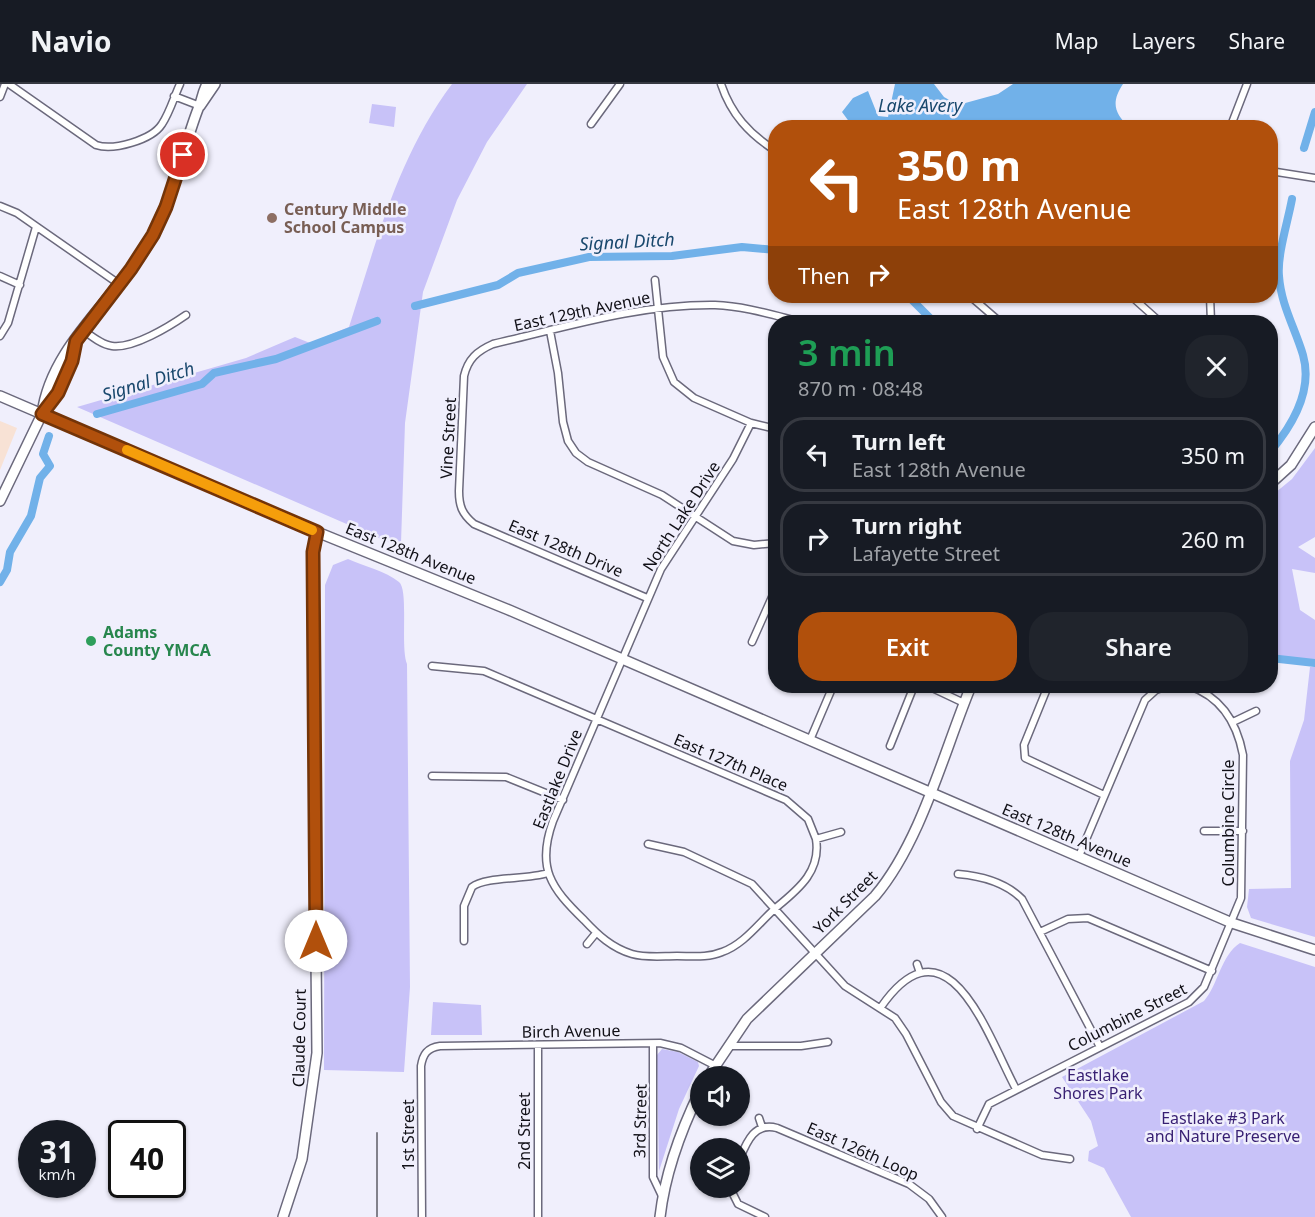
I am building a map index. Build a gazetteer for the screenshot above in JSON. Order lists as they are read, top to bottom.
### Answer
{
  "streets": {
    "street": [
      "East 129th Avenue",
      "Vine Street",
      "North Lake Drive",
      "East 128th Drive",
      "East 128th Avenue",
      "East 127th Place",
      "Eastlake Drive",
      "Columbine Circle",
      "York Street",
      "Columbine Street",
      "Birch Avenue",
      "Claude Court",
      "3rd Street",
      "2nd Street",
      "1st Street",
      "East 126th Loop"
    ]
  },
  "crossings": [
    ["East 129th Avenue", "Vine Street"],
    ["Vine Street", "East 128th Drive"],
    ["North Lake Drive", "East 128th Drive"],
    ["North Lake Drive", "East 128th Avenue"],
    ["North Lake Drive", "Eastlake Drive"],
    ["East 128th Avenue", "Eastlake Drive"],
    ["East 128th Avenue", "Columbine Circle"],
    ["East 128th Avenue", "York Street"],
    ["East 128th Avenue", "Columbine Street"],
    ["East 128th Avenue", "Claude Court"],
    ["East 127th Place", "Eastlake Drive"],
    ["Columbine Circle", "Columbine Street"],
    ["York Street", "Birch Avenue"],
    ["Birch Avenue", "3rd Street"],
    ["Birch Avenue", "2nd Street"],
    ["Birch Avenue", "1st Street"]
  ],
  "water": ["Lake Avery", "Signal Ditch"],
  "parks": ["Eastlake Shores Park", "Eastlake #3 Park and Nature Preserve"],
  "places": ["Century Middle School Campus", "Adams County YMCA"],
  "page": {
    "header": "Navio",
    "nav": ["Map", "Layers", "Share"],
    "turn": ["350 m", "East 128th Avenue"],
    "then": "Then",
    "heading": ["3 min", "870 m · 08:48"],
    "list": [
      {
        "name": "Turn left",
        "note": "East 128th Avenue",
        "value": "350 m"
      },
      {
        "name": "Turn right",
        "note": "Lafayette Street",
        "value": "260 m"
      }
    ],
    "buttons": ["Exit", "Share"],
    "speed": "31 km/h",
    "limit": "40"
  }
}
